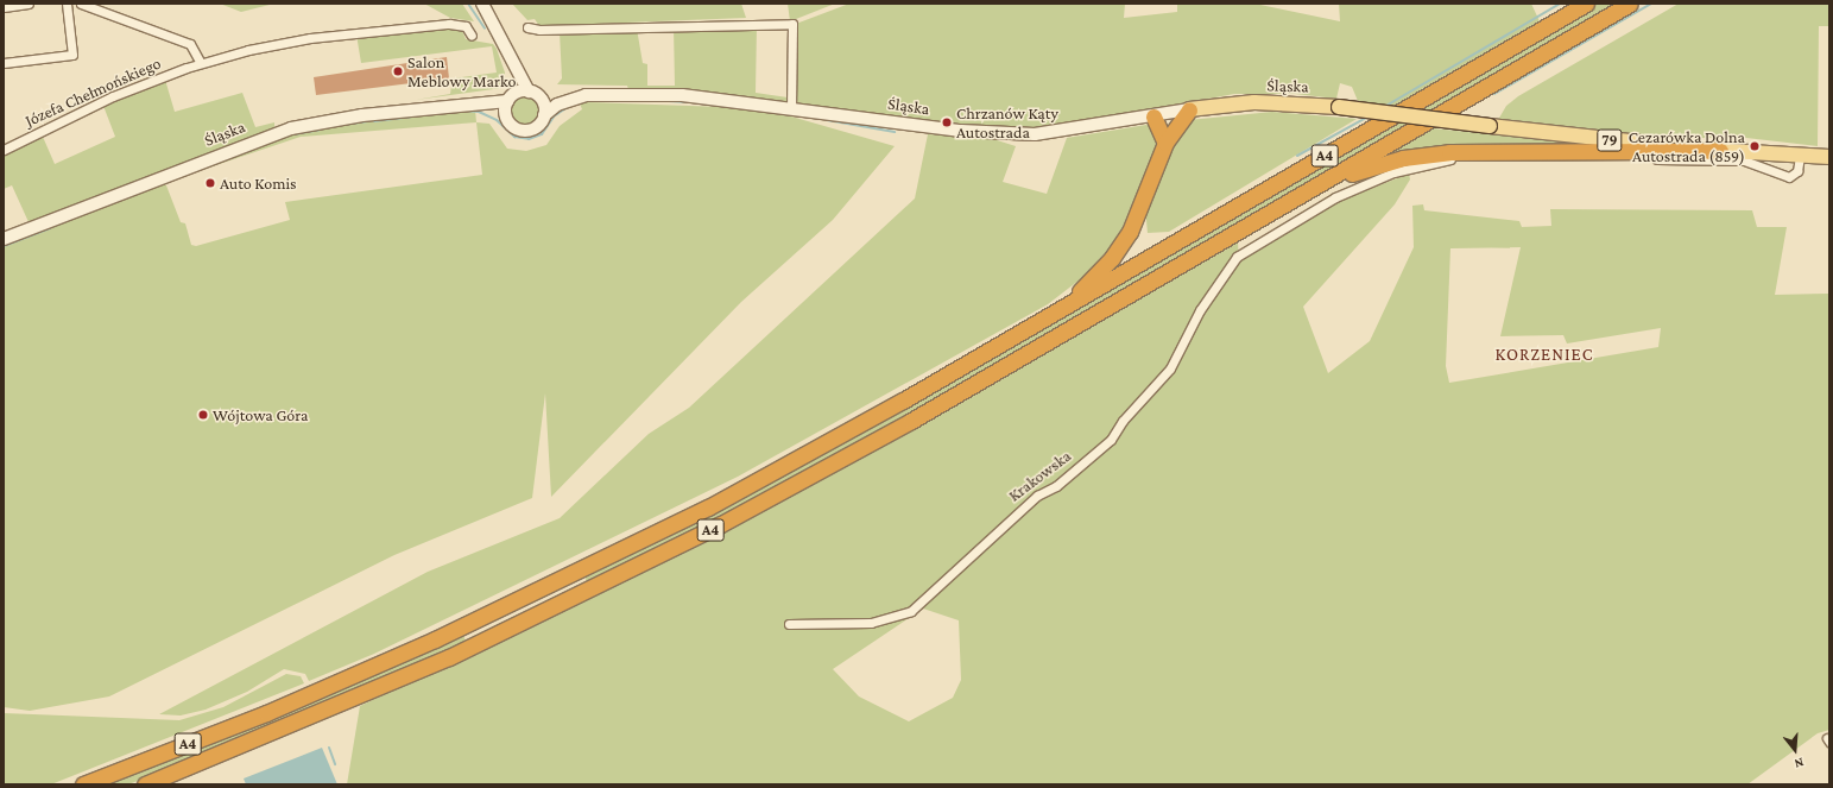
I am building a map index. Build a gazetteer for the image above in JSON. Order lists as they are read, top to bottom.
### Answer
{
  "streets": {
    "highway": ["A4"],
    "main road": ["Śląska", "79"],
    "street": ["Józefa Chełmońskiego", "Krakowska"]
  },
  "crossings": [
    ["Śląska", "79"],
    ["79", "Krakowska"]
  ],
  "districts": ["KORZENIEC"],
  "places": [
    "Salon Meblowy Marko",
    "Chrzanów Kąty Autostrada",
    "Cezarówka Dolna Autostrada (859)",
    "Auto Komis",
    "Wójtowa Góra"
  ],
  "north": "bottom"
}
